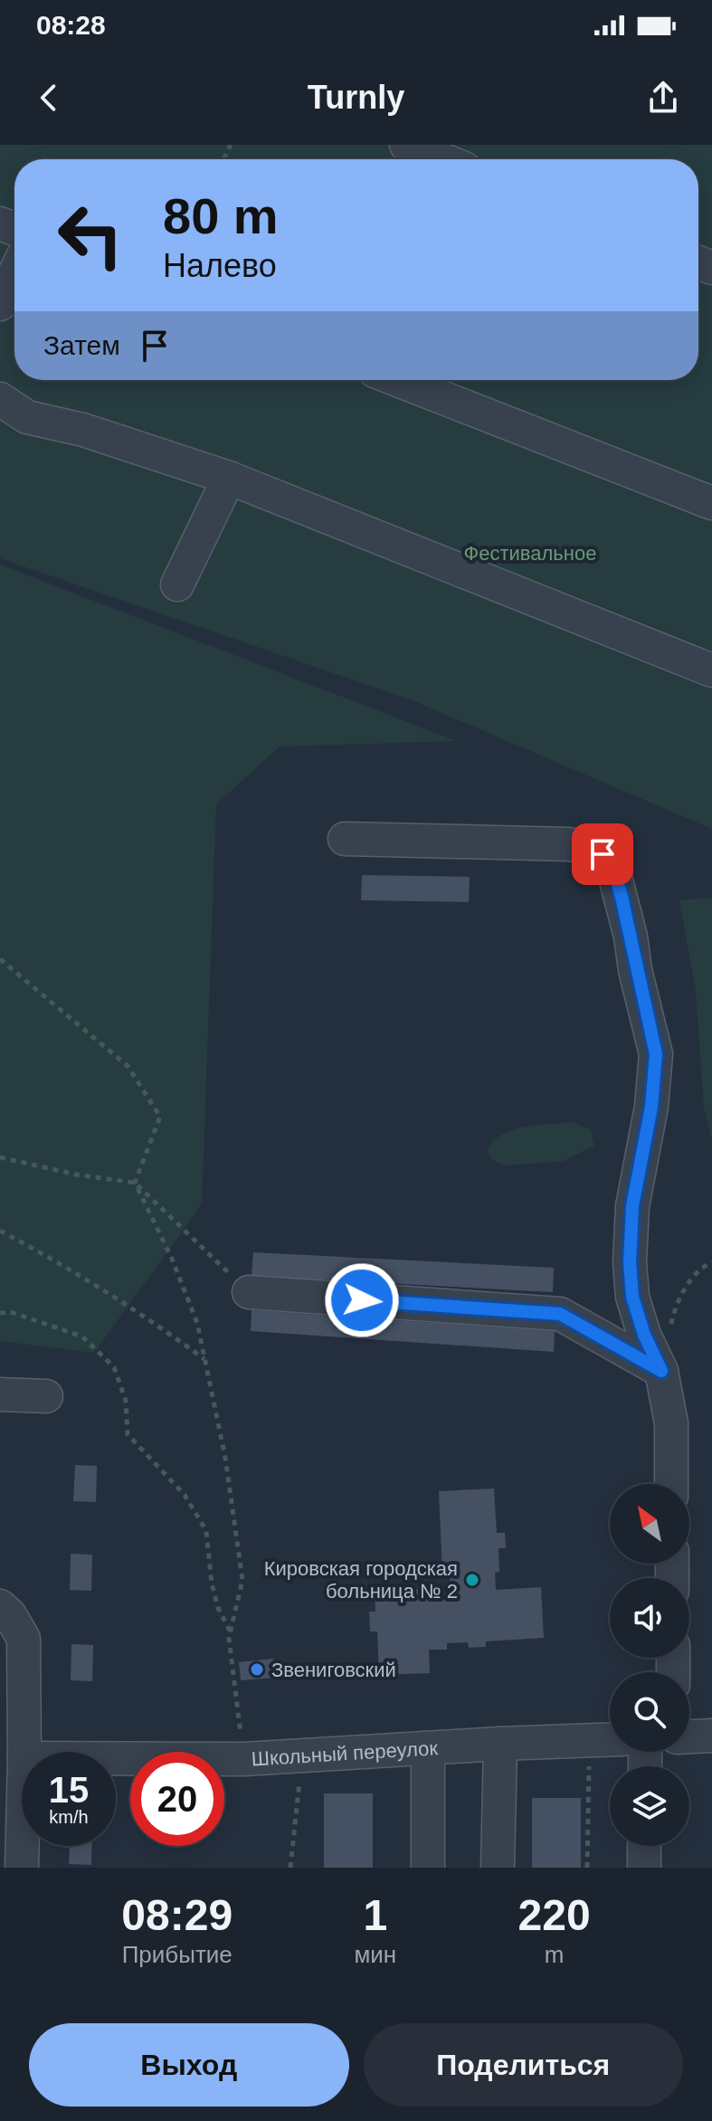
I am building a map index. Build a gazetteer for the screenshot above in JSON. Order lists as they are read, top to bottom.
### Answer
{
  "streets": {
    "street": ["Школьный переулок"]
  },
  "parks": ["Фестивальное"],
  "places": ["Кировская городская больница № 2", "Звениговский"],
  "north": "top left",
  "page": {
    "status": "08:28",
    "header": "Turnly",
    "turn": ["80 m", "Налево"],
    "then": "Затем",
    "speed": "15 km/h",
    "limit": "20",
    "eta": [
      "08:29",
      "Прибытие",
      "1",
      "мин",
      "220",
      "m"
    ],
    "buttons": ["Выход", "Поделиться"]
  }
}
